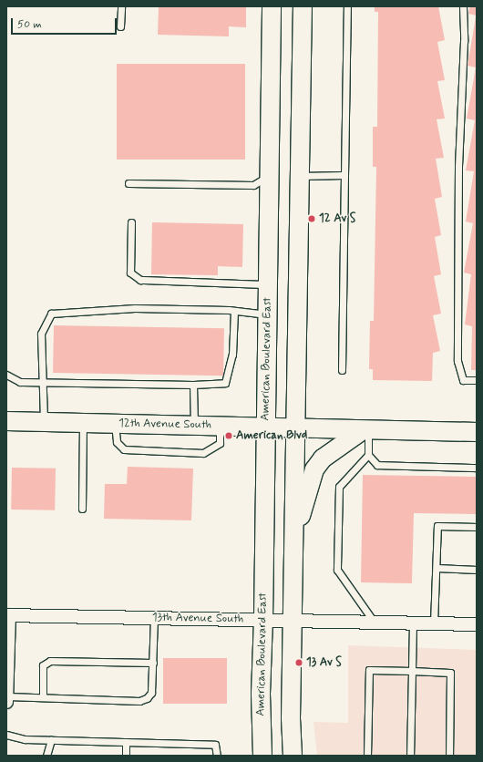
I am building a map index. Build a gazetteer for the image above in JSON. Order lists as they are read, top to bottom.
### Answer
{
  "streets": {
    "main road": ["American Boulevard East", "12th Avenue South"],
    "street": ["13th Avenue South"]
  },
  "crossings": [
    ["American Boulevard East", "12th Avenue South"],
    ["American Boulevard East", "13th Avenue South"]
  ],
  "places": ["12 Av S", "American Blvd", "13 Av S"],
  "scale_bar": "50 m"
}
